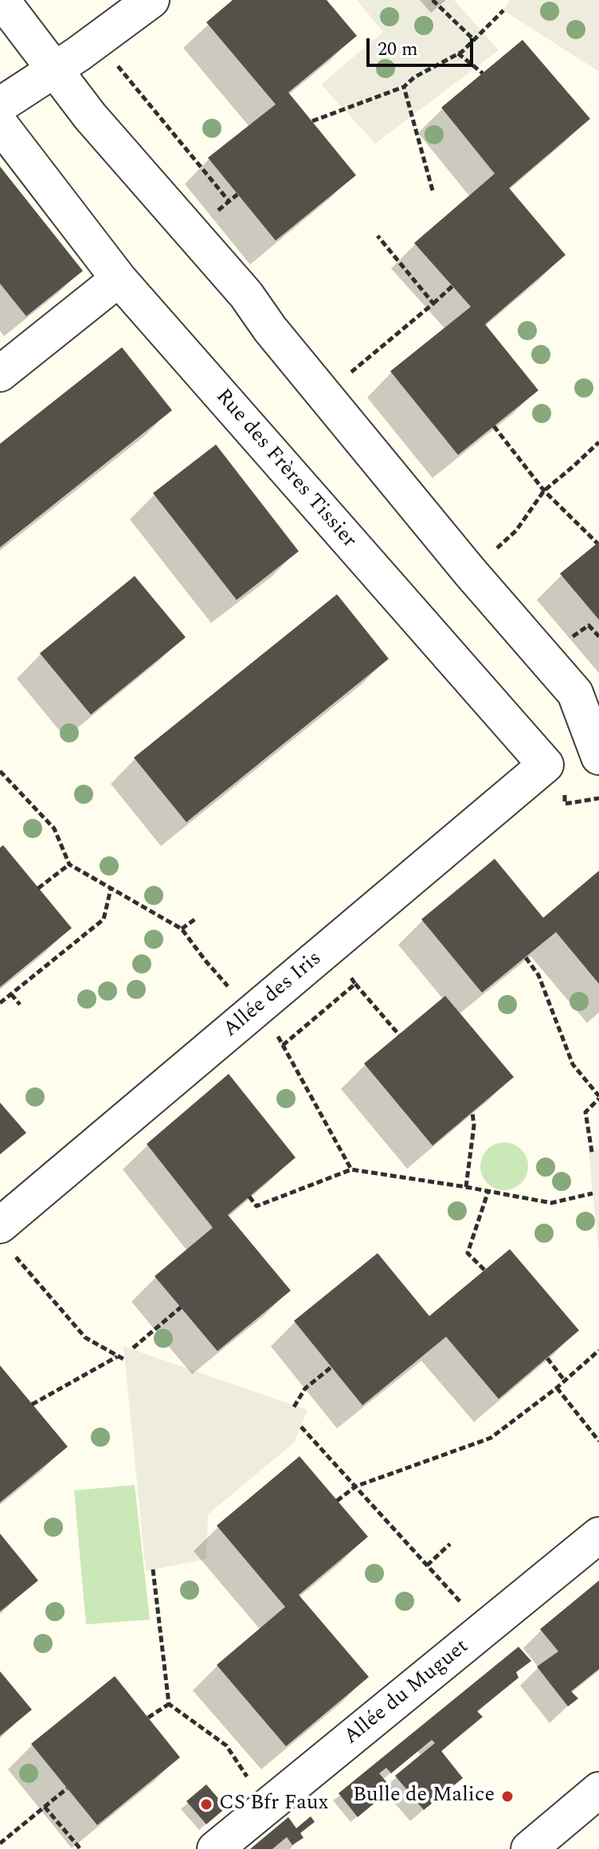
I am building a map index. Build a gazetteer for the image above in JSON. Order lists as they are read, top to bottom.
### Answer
{
  "streets": {
    "street": ["Rue des Frères Tissier", "Allée des Iris", "Allée du Muguet"]
  },
  "crossings": [
    ["Rue des Frères Tissier", "Allée des Iris"]
  ],
  "places": ["Bulle de Malice", "CS Bfr Faux"],
  "scale_bar": "20 m"
}
